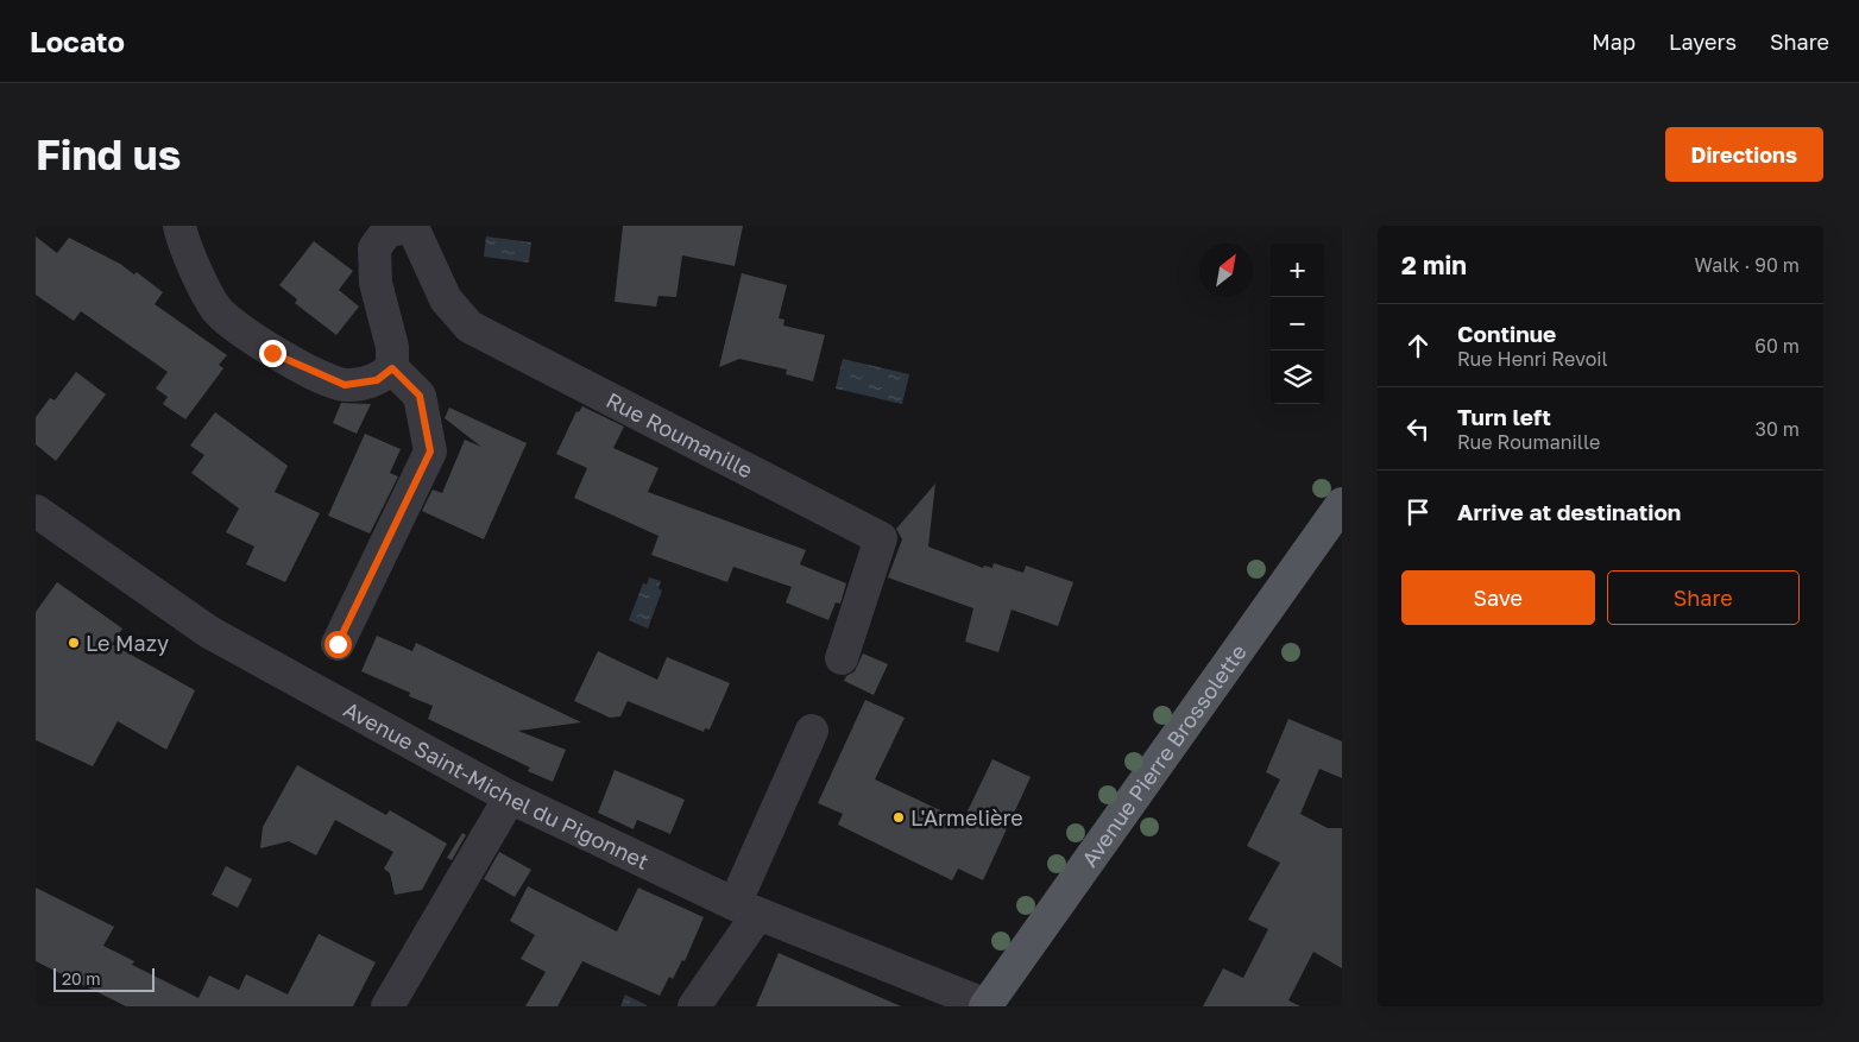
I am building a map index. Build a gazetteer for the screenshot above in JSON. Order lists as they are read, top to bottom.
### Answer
{
  "streets": {
    "main road": ["Avenue Pierre Brossolette"],
    "street": ["Rue Roumanille", "Avenue Saint-Michel du Pigonnet"]
  },
  "crossings": [
    ["Avenue Pierre Brossolette", "Avenue Saint-Michel du Pigonnet"]
  ],
  "places": ["Le Mazy", "L'Armelière"],
  "scale_bar": "20 m",
  "north": "top right",
  "page": {
    "header": "Locato",
    "nav": ["Map", "Layers", "Share"],
    "buttons": [
      "Directions",
      ["Save", "Share"]
    ],
    "title": "Find us",
    "heading": ["2 min", "Walk · 90 m"],
    "map_buttons": ["+", "−"],
    "list": [
      ["Continue", "Rue Henri Revoil", "60 m"],
      ["Turn left", "Rue Roumanille", "30 m"],
      "Arrive at destination"
    ],
    "scale": "20 m"
  }
}
